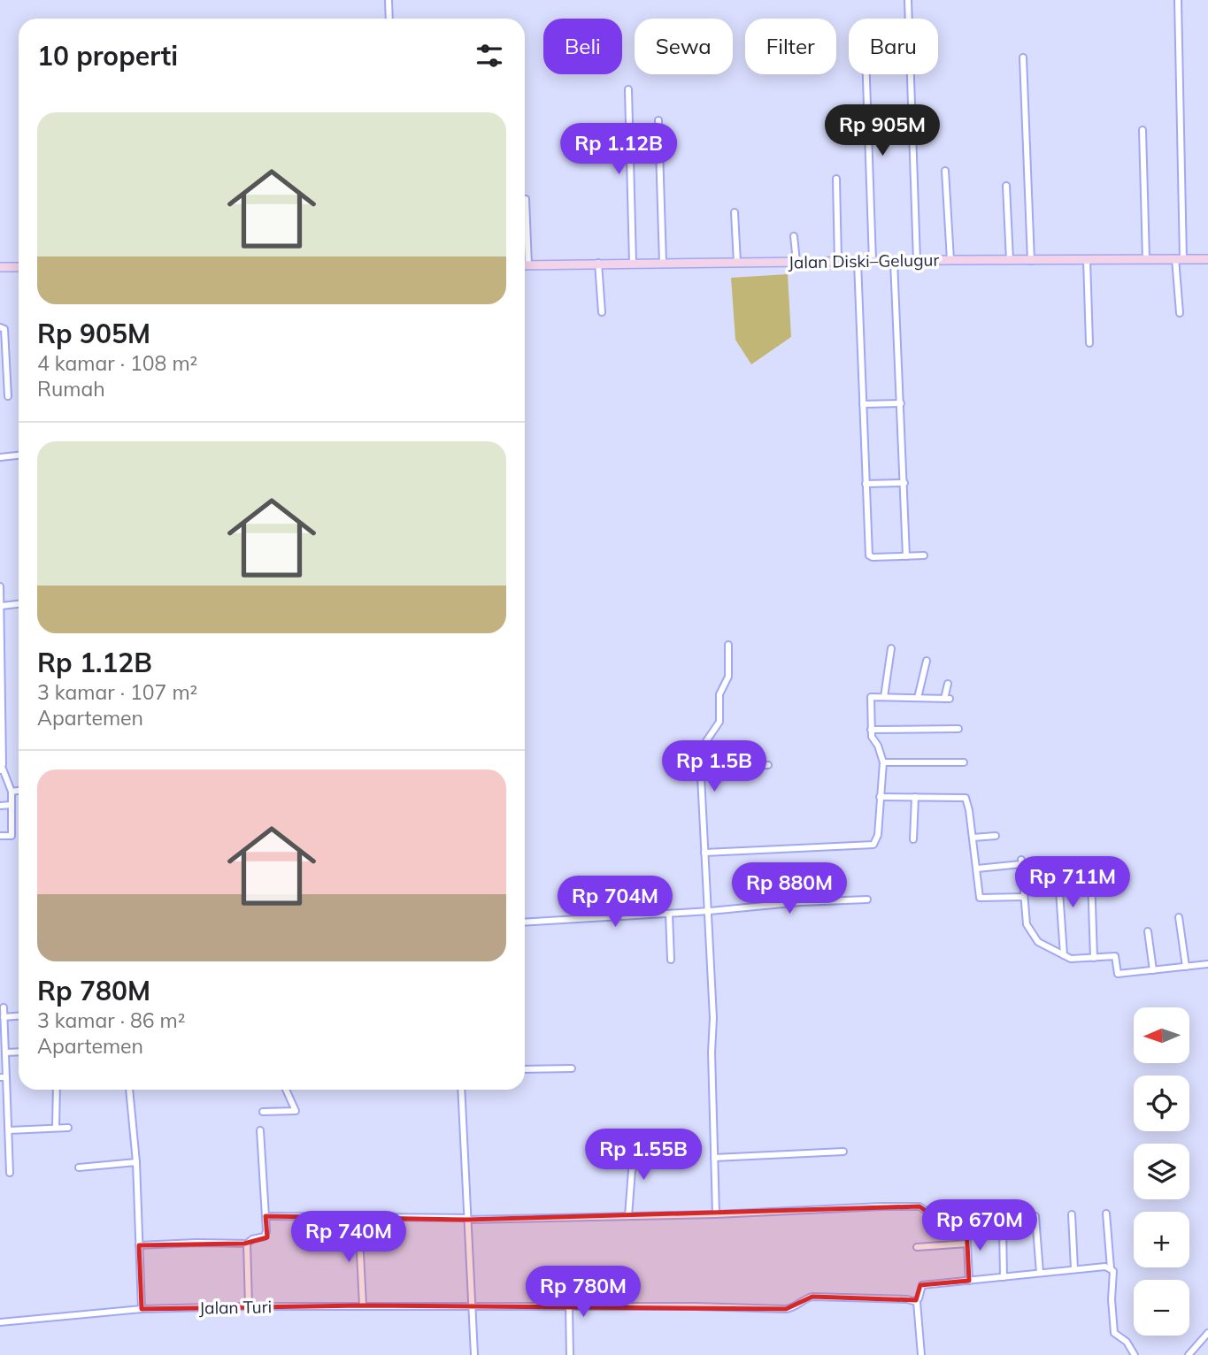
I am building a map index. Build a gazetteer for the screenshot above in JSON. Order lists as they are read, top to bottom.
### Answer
{
  "streets": {
    "main road": ["Jalan Diski–Gelugur"],
    "street": ["Jalan Turi"]
  },
  "north": "left",
  "page": {
    "chip": [
      "Beli",
      "Sewa",
      "Filter",
      "Baru"
    ],
    "heading": "10 properti",
    "list": [
      {
        "name": "Rp 905M",
        "note": "4 kamar · 108 m² · Rumah"
      },
      {
        "name": "Rp 1.12B",
        "note": "3 kamar · 107 m² · Apartemen"
      },
      {
        "name": "Rp 780M",
        "note": "3 kamar · 86 m² · Apartemen"
      }
    ],
    "price": [
      "Rp 905M",
      "Rp 1.12B",
      "Rp 1.5B",
      "Rp 711M",
      "Rp 880M",
      "Rp 704M",
      "Rp 1.55B",
      "Rp 670M",
      "Rp 740M",
      "Rp 780M"
    ],
    "map_buttons": ["+", "−"]
  }
}
